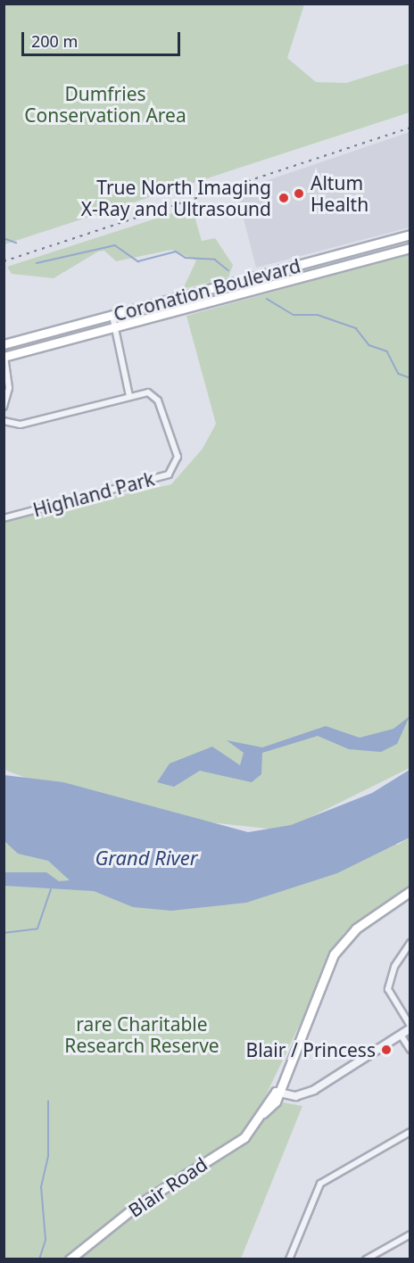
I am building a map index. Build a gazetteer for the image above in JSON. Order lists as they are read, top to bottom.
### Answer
{
  "streets": {
    "main road": ["Coronation Boulevard", "Blair Road"],
    "street": ["Highland Park"]
  },
  "water": ["Grand River"],
  "parks": ["Dumfries Conservation Area", "rare Charitable Research Reserve"],
  "places": ["Altum Health", "True North Imaging X-Ray and Ultrasound", "Blair / Princess"],
  "scale_bar": "200 m"
}
